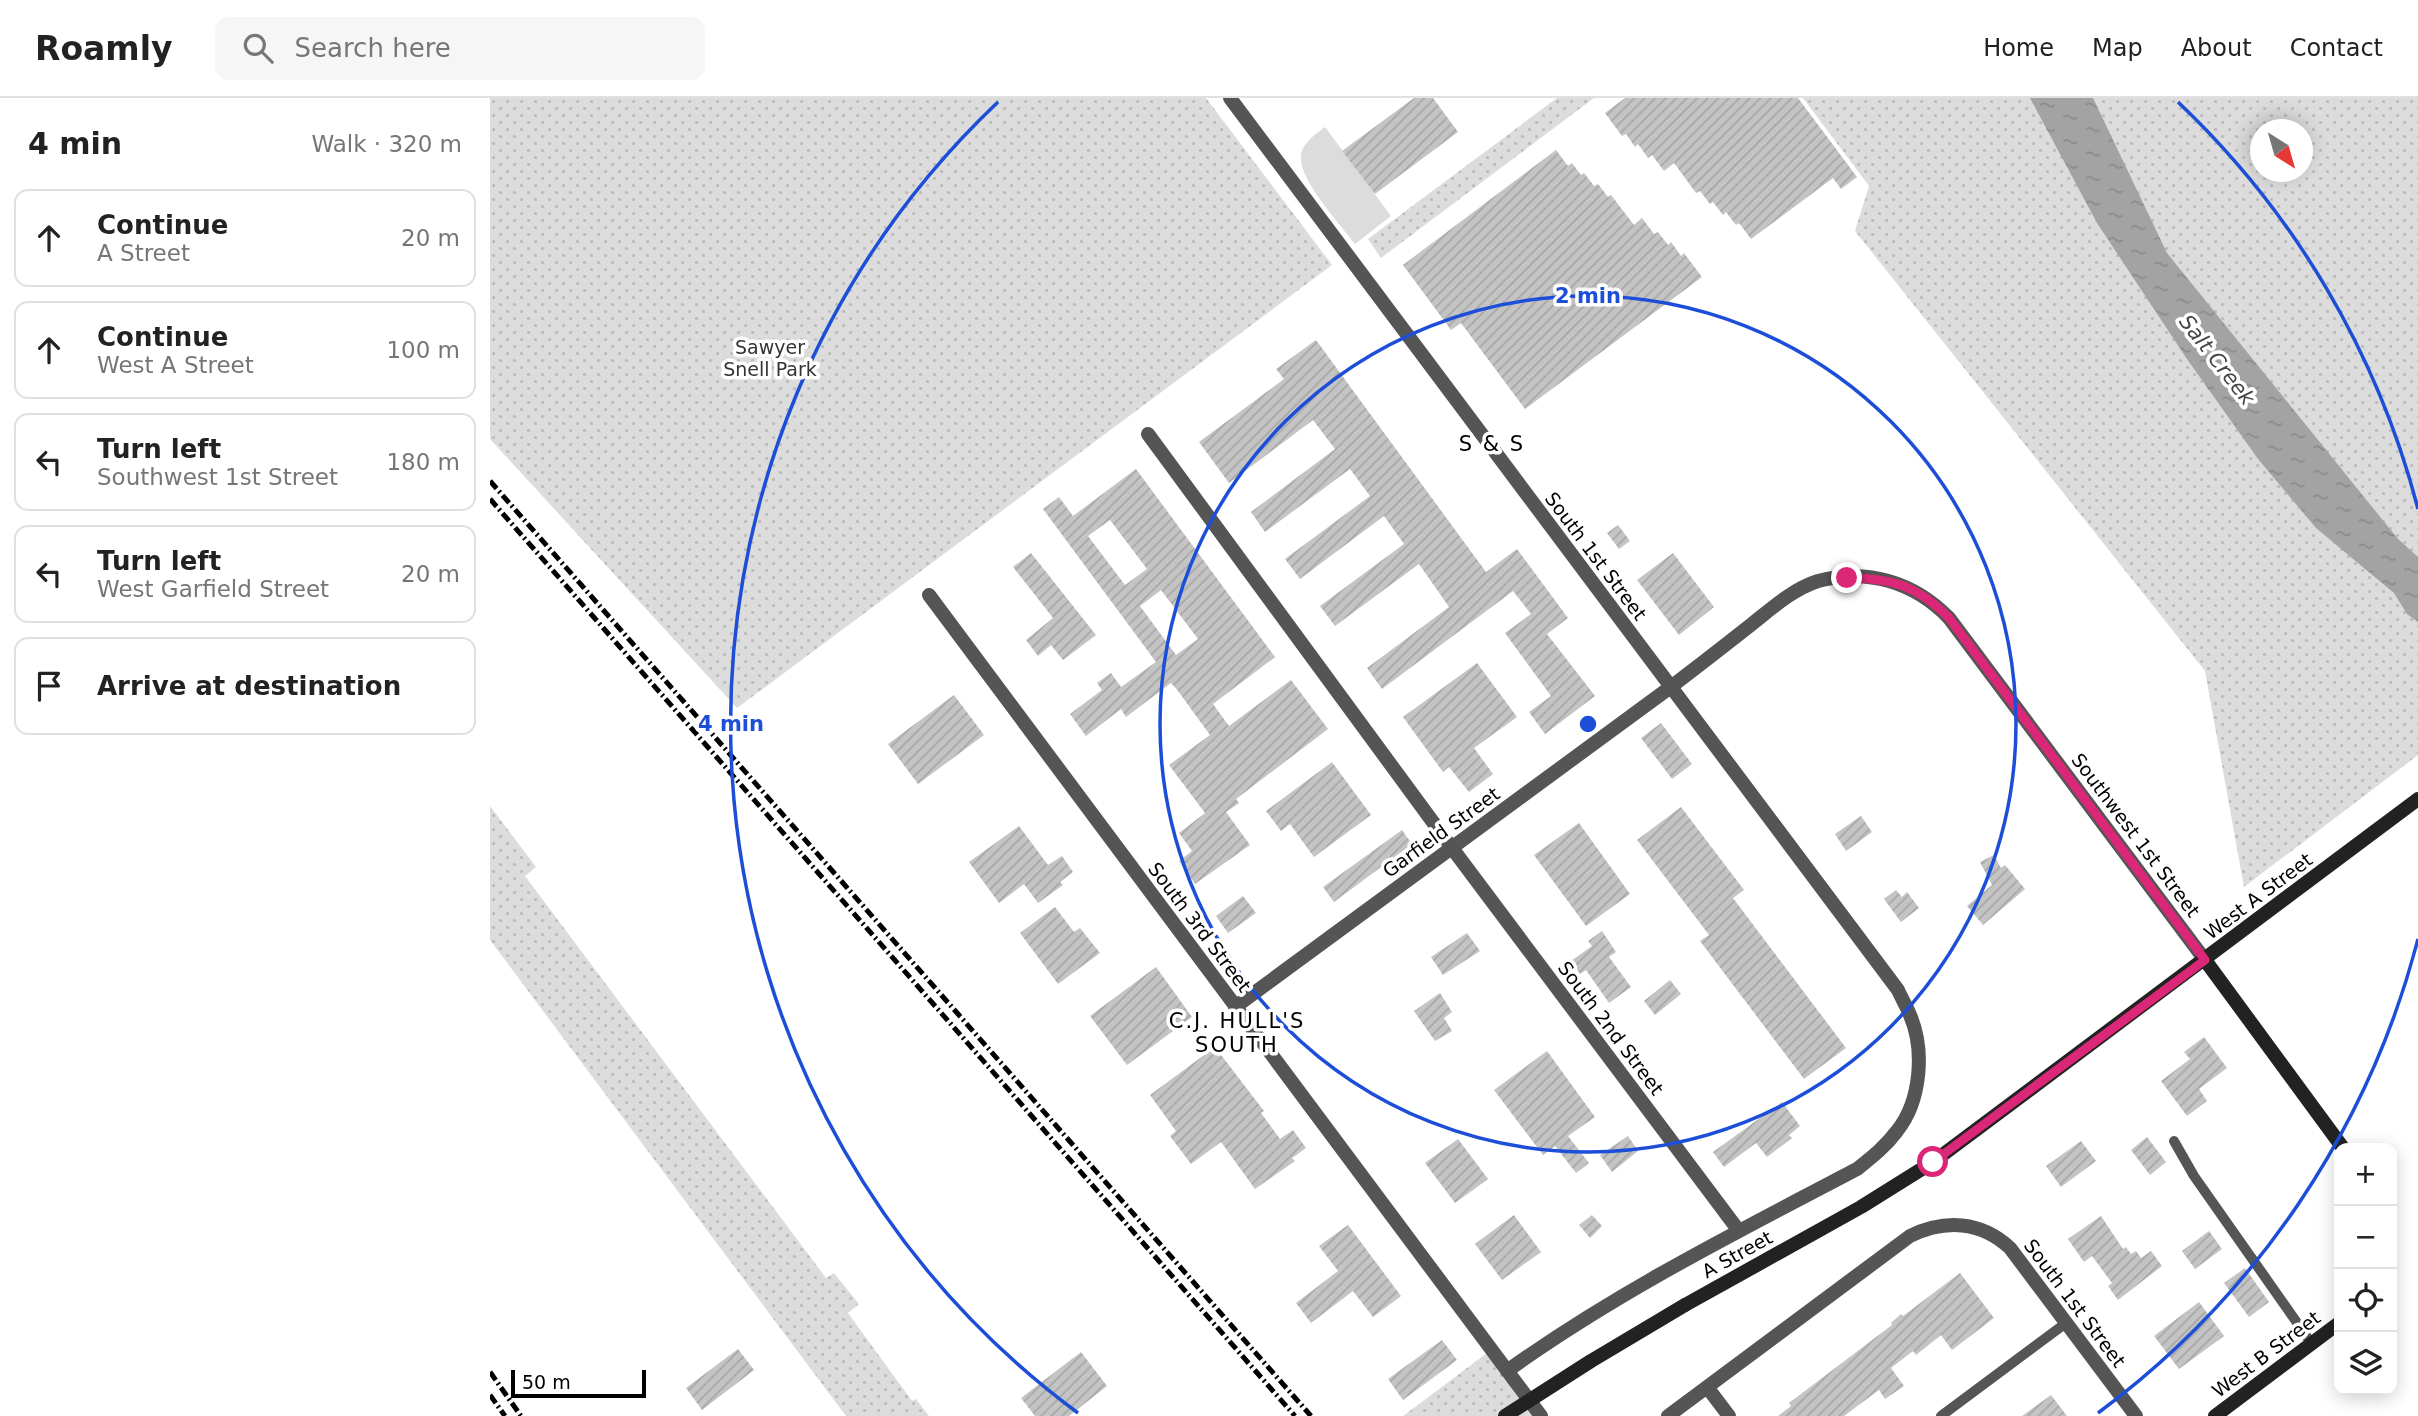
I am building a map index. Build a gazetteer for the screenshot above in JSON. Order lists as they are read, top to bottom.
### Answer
{
  "streets": {
    "main road": [
      "Southwest 1st Street",
      "West A Street",
      "A Street",
      "West B Street"
    ],
    "street": [
      "South 1st Street",
      "Garfield Street",
      "South 3rd Street",
      "South 2nd Street"
    ]
  },
  "crossings": [
    ["South 1st Street", "Garfield Street"],
    ["South 1st Street", "A Street"],
    ["Garfield Street", "Southwest 1st Street"],
    ["Garfield Street", "South 3rd Street"],
    ["Garfield Street", "South 2nd Street"],
    ["Southwest 1st Street", "West A Street"],
    ["West A Street", "A Street"],
    ["South 3rd Street", "A Street"],
    ["South 2nd Street", "A Street"]
  ],
  "districts": ["S & S", "C.J. HULL'S SOUTH"],
  "water": ["Salt Creek"],
  "parks": ["Sawyer Snell Park"],
  "scale_bar": "50 m",
  "north": "bottom right",
  "page": {
    "header": "Roamly",
    "search": "Search here",
    "nav": [
      "Home",
      "Map",
      "About",
      "Contact"
    ],
    "heading": ["4 min", "Walk · 320 m"],
    "list": [
      ["Continue", "A Street", "20 m"],
      ["Continue", "West A Street", "100 m"],
      ["Turn left", "Southwest 1st Street", "180 m"],
      ["Turn left", "West Garfield Street", "20 m"],
      "Arrive at destination"
    ],
    "map_buttons": ["+", "−"],
    "scale": "50 m"
  },
  "rings": ["2 min", "4 min"]
}
